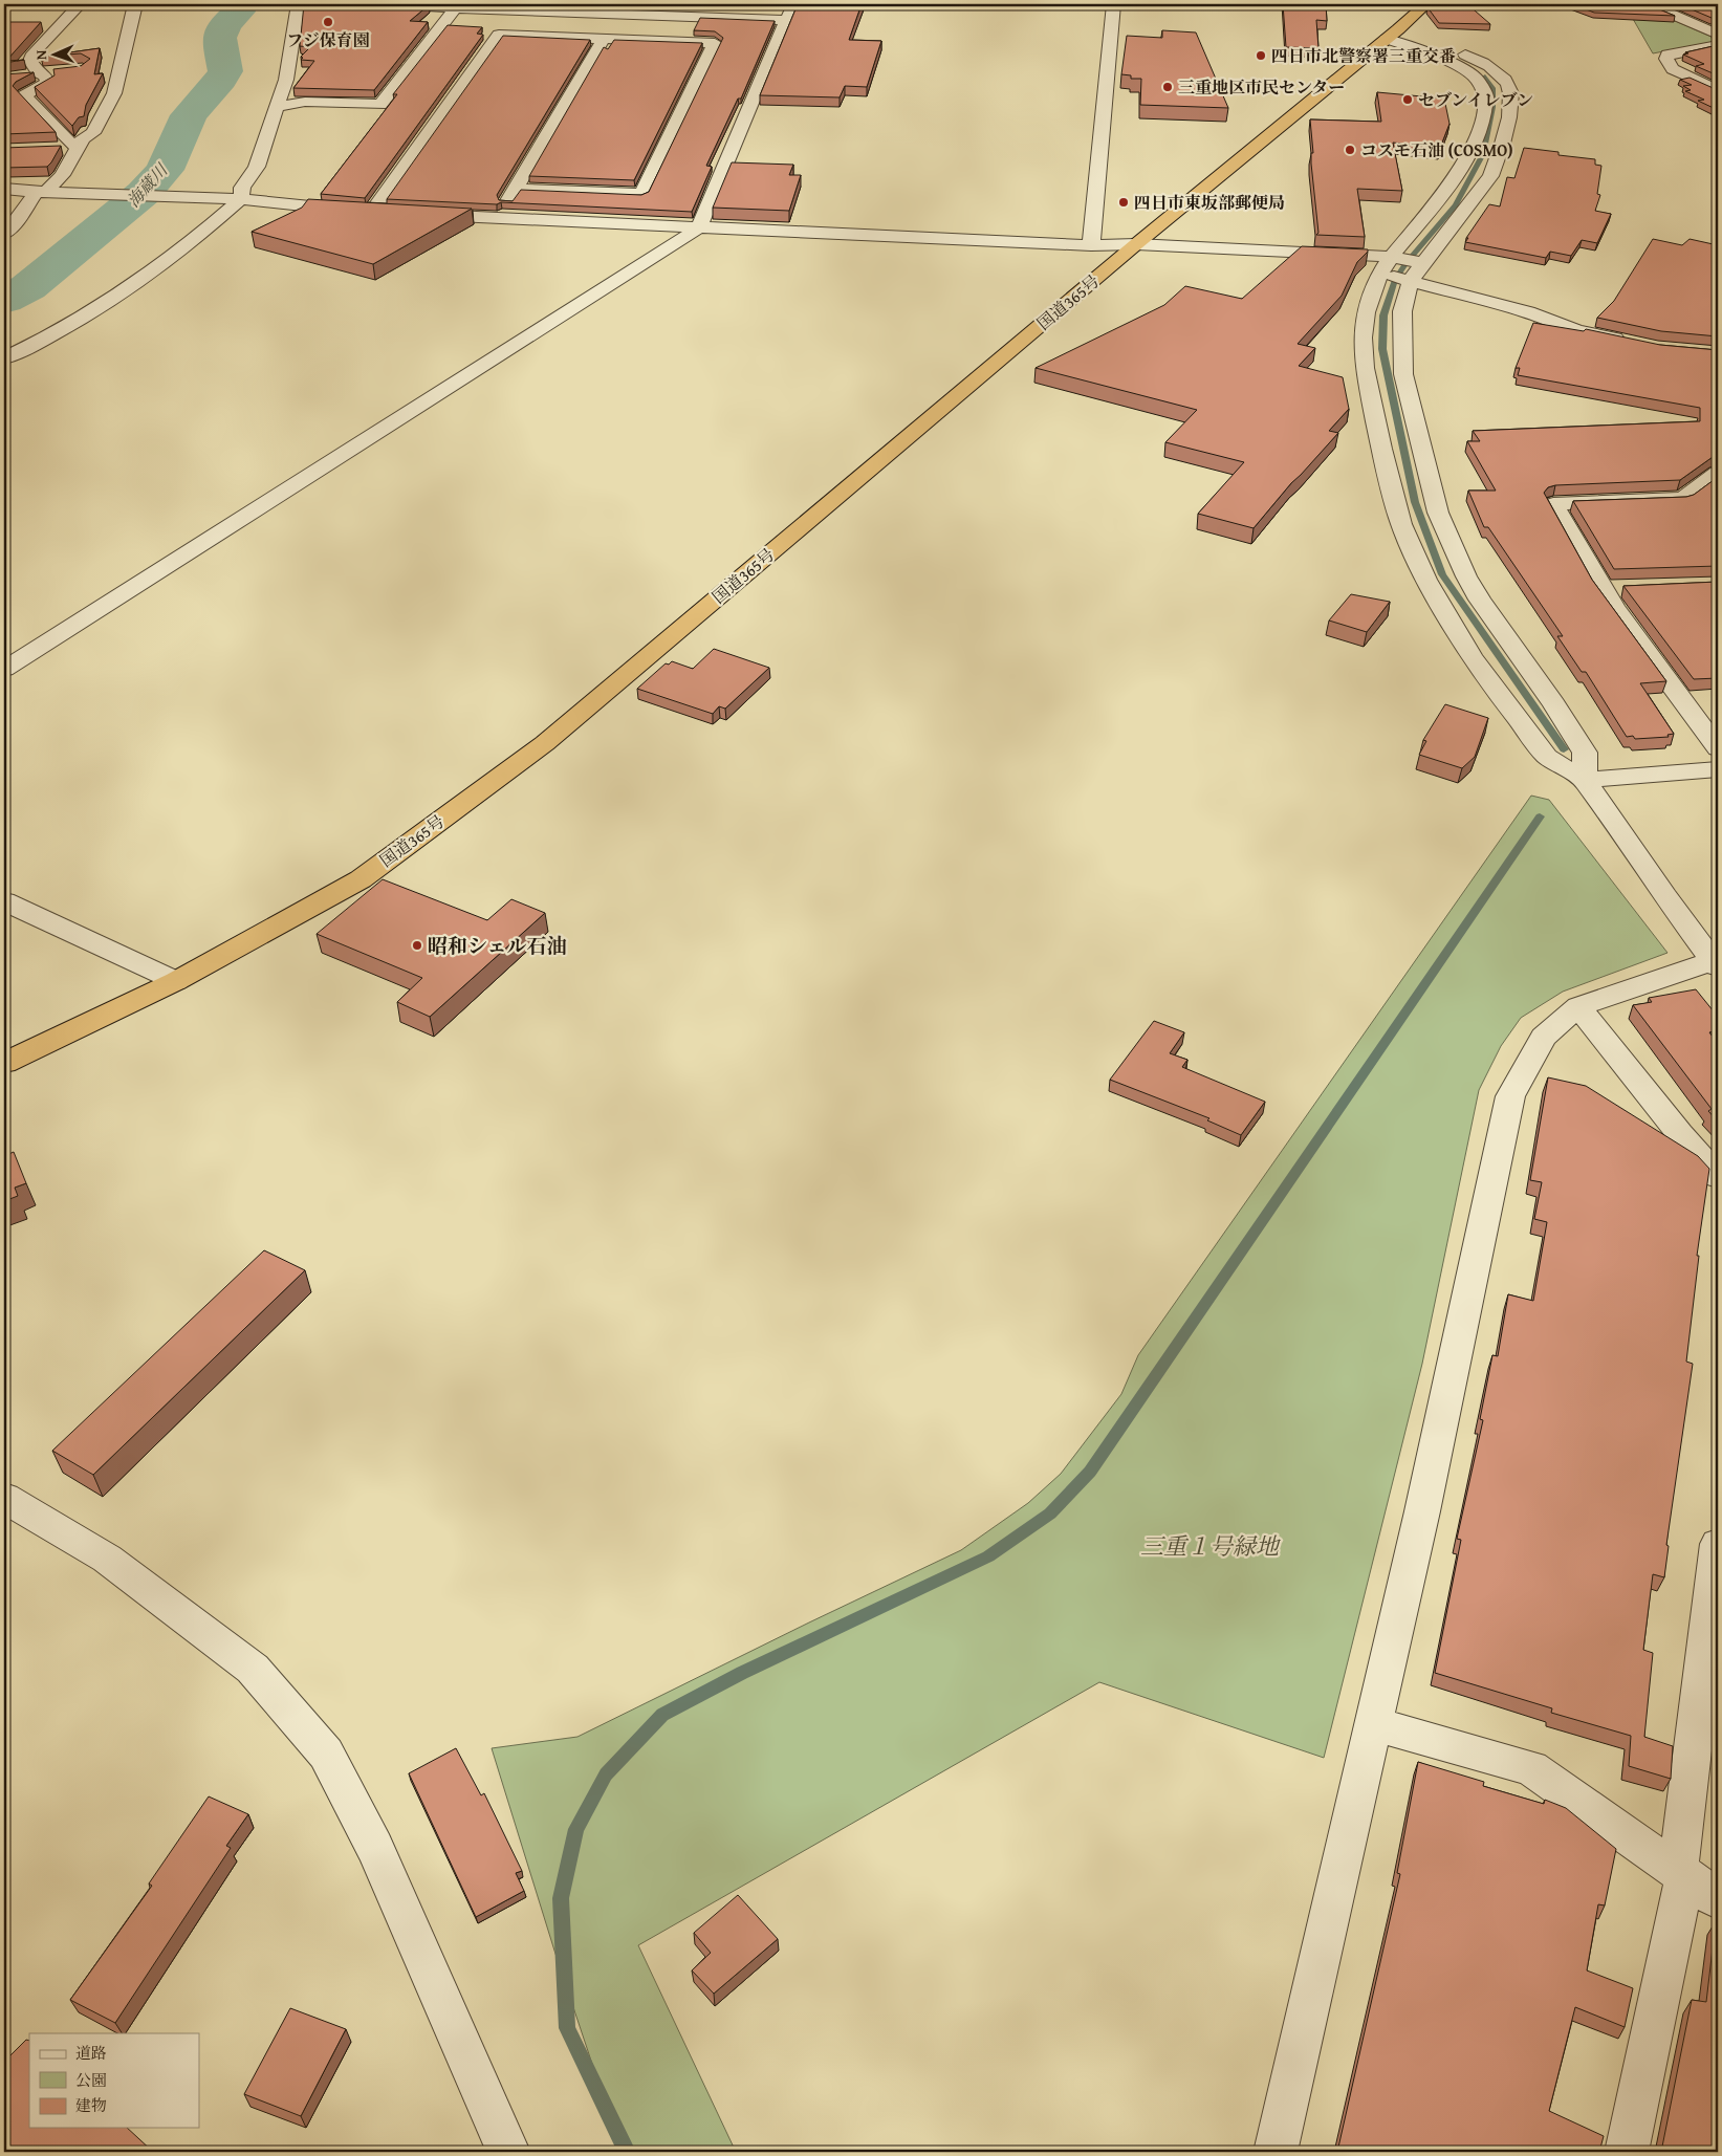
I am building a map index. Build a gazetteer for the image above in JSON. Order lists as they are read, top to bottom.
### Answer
{
  "streets": {
    "highway": ["国道365号"]
  },
  "water": ["海蔵川"],
  "parks": ["三重１号緑地"],
  "places": [
    "フジ保育園",
    "四日市北警察署三重交番",
    "三重地区市民センター",
    "セブンイレブン",
    "コスモ石油 (COSMO)",
    "四日市東坂部郵便局",
    "昭和シェル石油"
  ],
  "legend": ["道路", "公園", "建物"],
  "north": "left"
}
